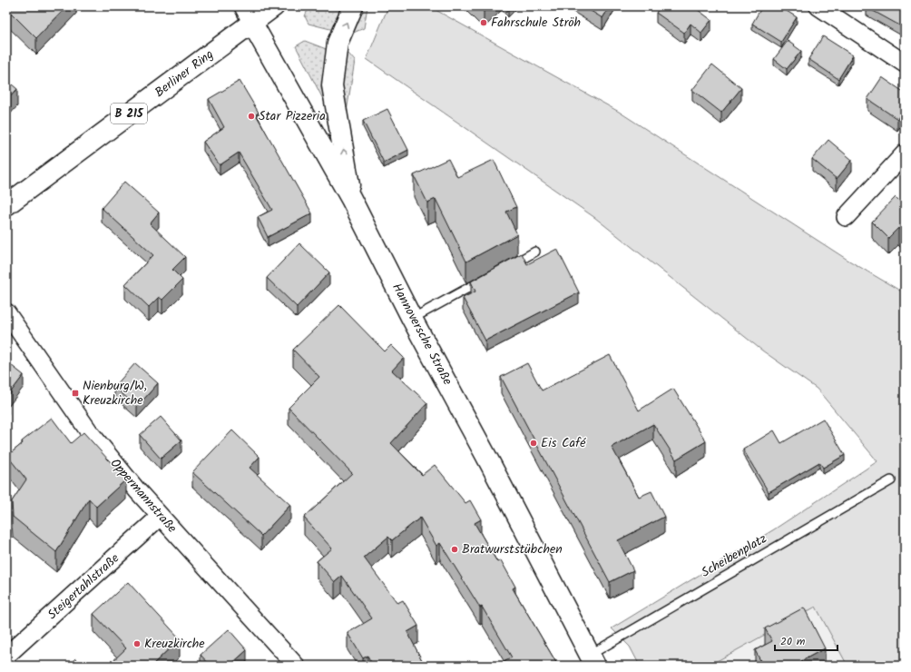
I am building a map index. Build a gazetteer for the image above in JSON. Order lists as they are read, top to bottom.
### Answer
{
  "streets": {
    "street": [
      "Berliner Ring",
      "B 215",
      "Hannoversche Straße",
      "Oppermannstraße",
      "Steigertahlstraße"
    ],
    "lane": ["Scheibenplatz"]
  },
  "crossings": [
    ["Berliner Ring", "Hannoversche Straße"],
    ["Hannoversche Straße", "Scheibenplatz"],
    ["Oppermannstraße", "Steigertahlstraße"]
  ],
  "places": {
    "other": [
      "Fahrschule Ströh",
      "Star Pizzeria",
      "Eis Café",
      "Bratwurststübchen",
      "Kreuzkirche"
    ],
    "transit": ["Nienburg/W, Kreuzkirche"]
  },
  "scale_bar": "20 m"
}
